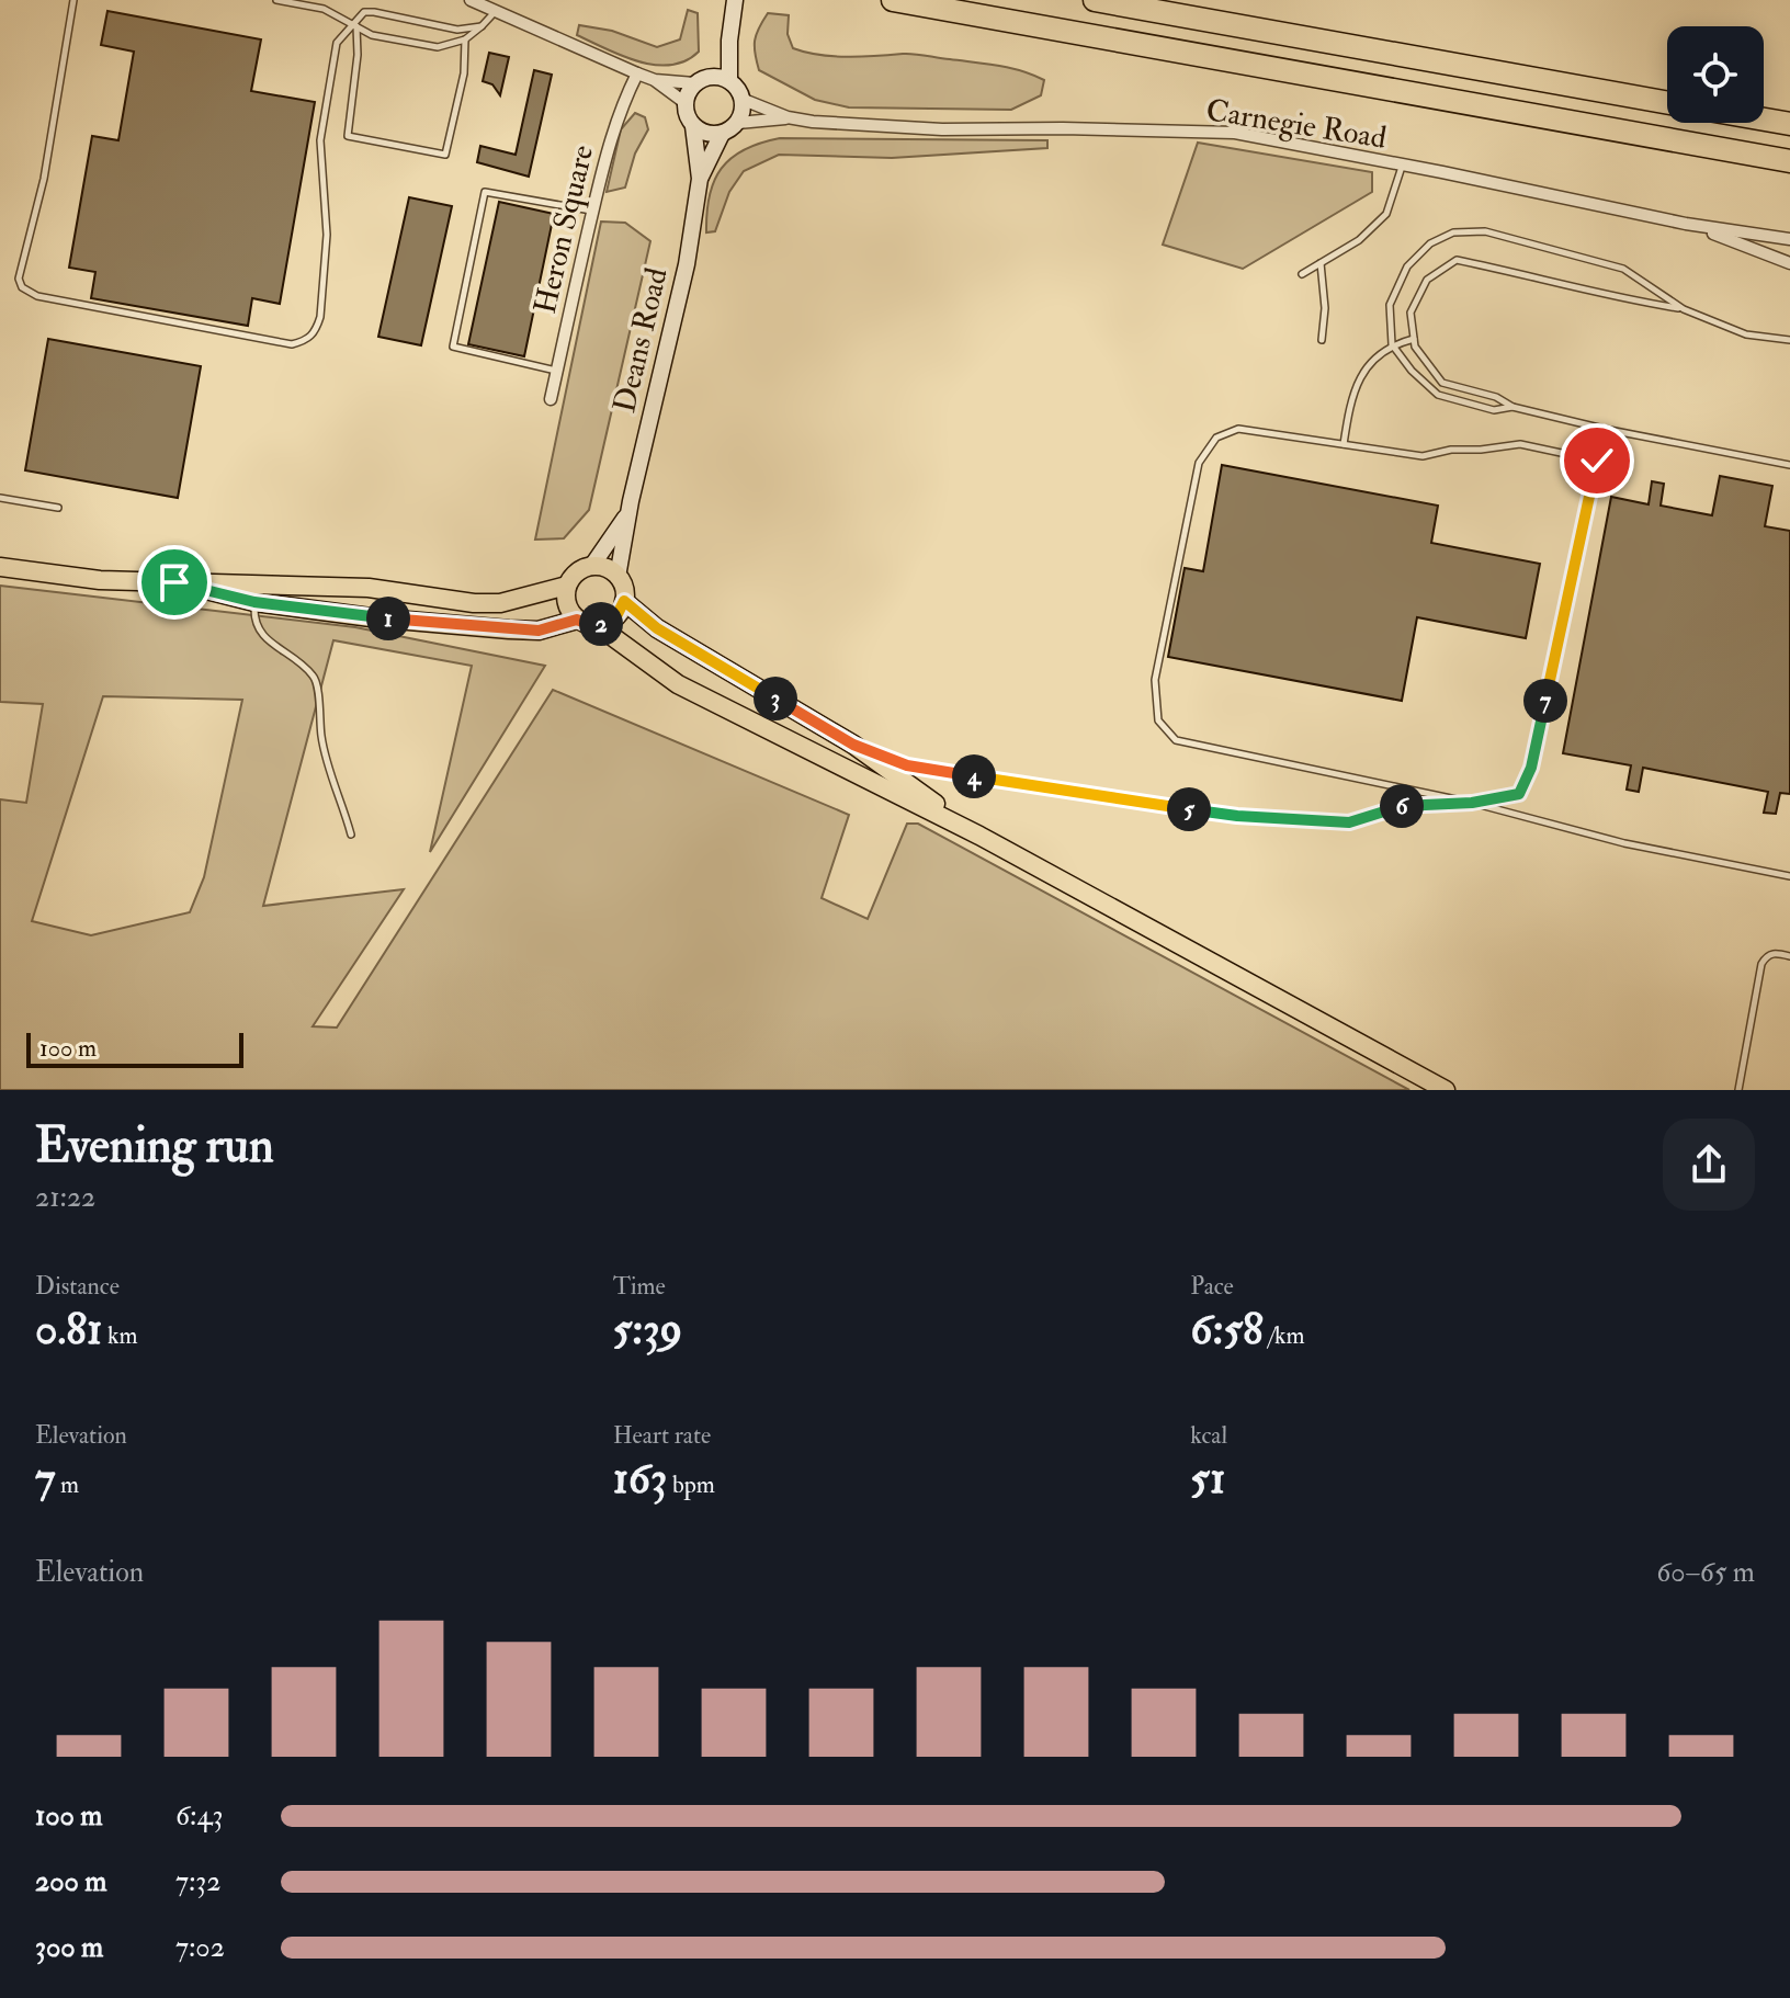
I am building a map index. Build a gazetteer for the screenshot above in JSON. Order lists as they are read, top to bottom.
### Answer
{
  "streets": {
    "street": ["Carnegie Road", "Heron Square", "Deans Road"]
  },
  "crossings": [
    ["Carnegie Road", "Deans Road"]
  ],
  "scale_bar": "100 m",
  "page": {
    "pins": [
      "1",
      "2",
      "3",
      "7",
      "4",
      "6",
      "5"
    ],
    "scale": "100 m",
    "heading": ["Evening run", "21:22"],
    "stats": [
      ["Distance", "0.81 km"],
      ["Time", "5:39"],
      ["Pace", "6:58 /km"],
      ["Elevation", "7 m"],
      ["Heart rate", "163 bpm"],
      ["kcal", "51"]
    ],
    "chart": ["Elevation", "60–65 m"],
    "list": [
      {
        "name": "100 m",
        "note": "6:43"
      },
      {
        "name": "200 m",
        "note": "7:32"
      },
      {
        "name": "300 m",
        "note": "7:02"
      }
    ]
  }
}
